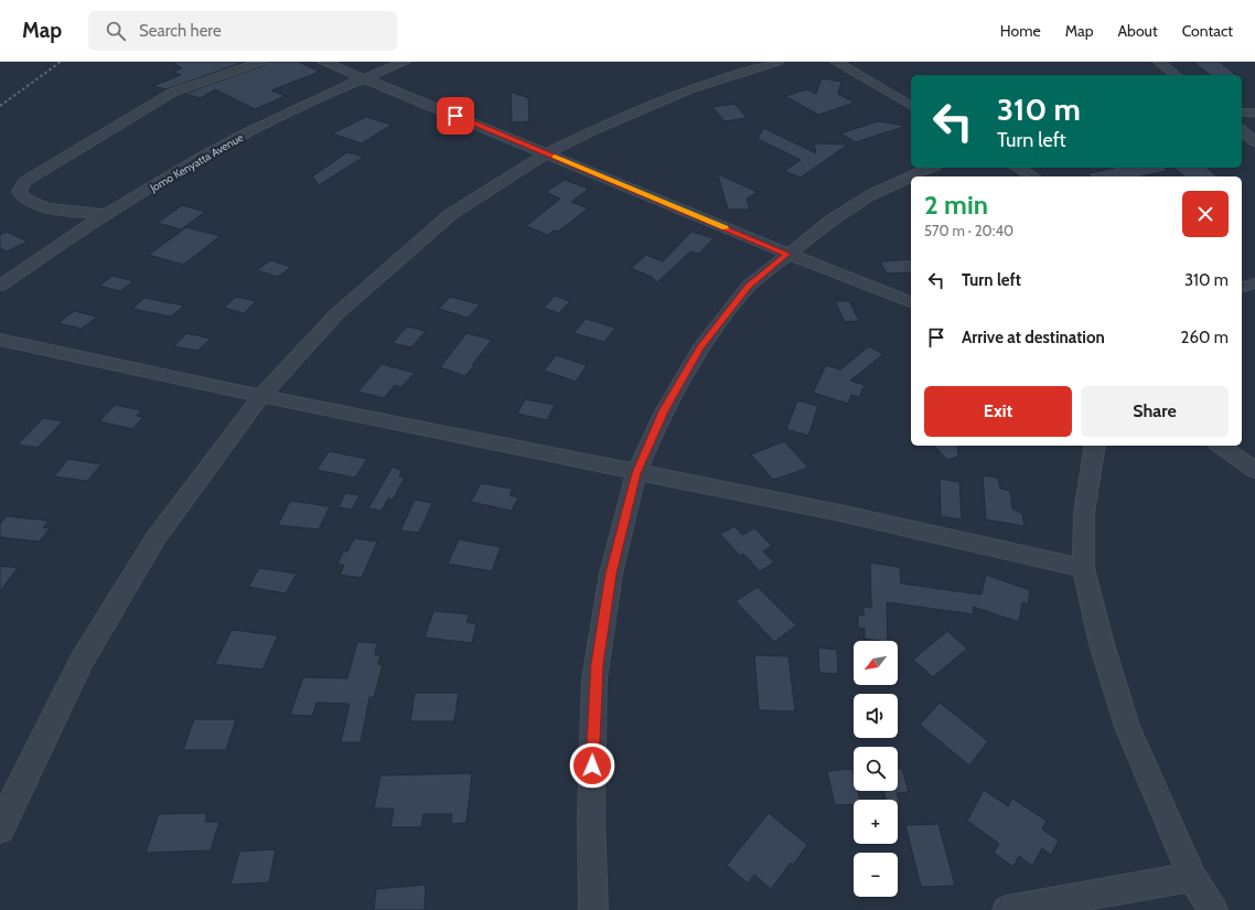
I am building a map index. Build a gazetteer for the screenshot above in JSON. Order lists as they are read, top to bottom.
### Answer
{
  "streets": {
    "street": ["Jomo Kenyatta Avenue"]
  },
  "north": "bottom left",
  "page": {
    "header": "Map",
    "search": "Search here",
    "nav": [
      "Home",
      "Map",
      "About",
      "Contact"
    ],
    "turn": ["310 m", "Turn left"],
    "heading": ["2 min", "570 m · 20:40"],
    "list": [
      {
        "name": "Turn left",
        "value": "310 m"
      },
      {
        "name": "Arrive at destination",
        "value": "260 m"
      }
    ],
    "buttons": ["Exit", "Share"],
    "map_buttons": ["+", "−"]
  }
}
